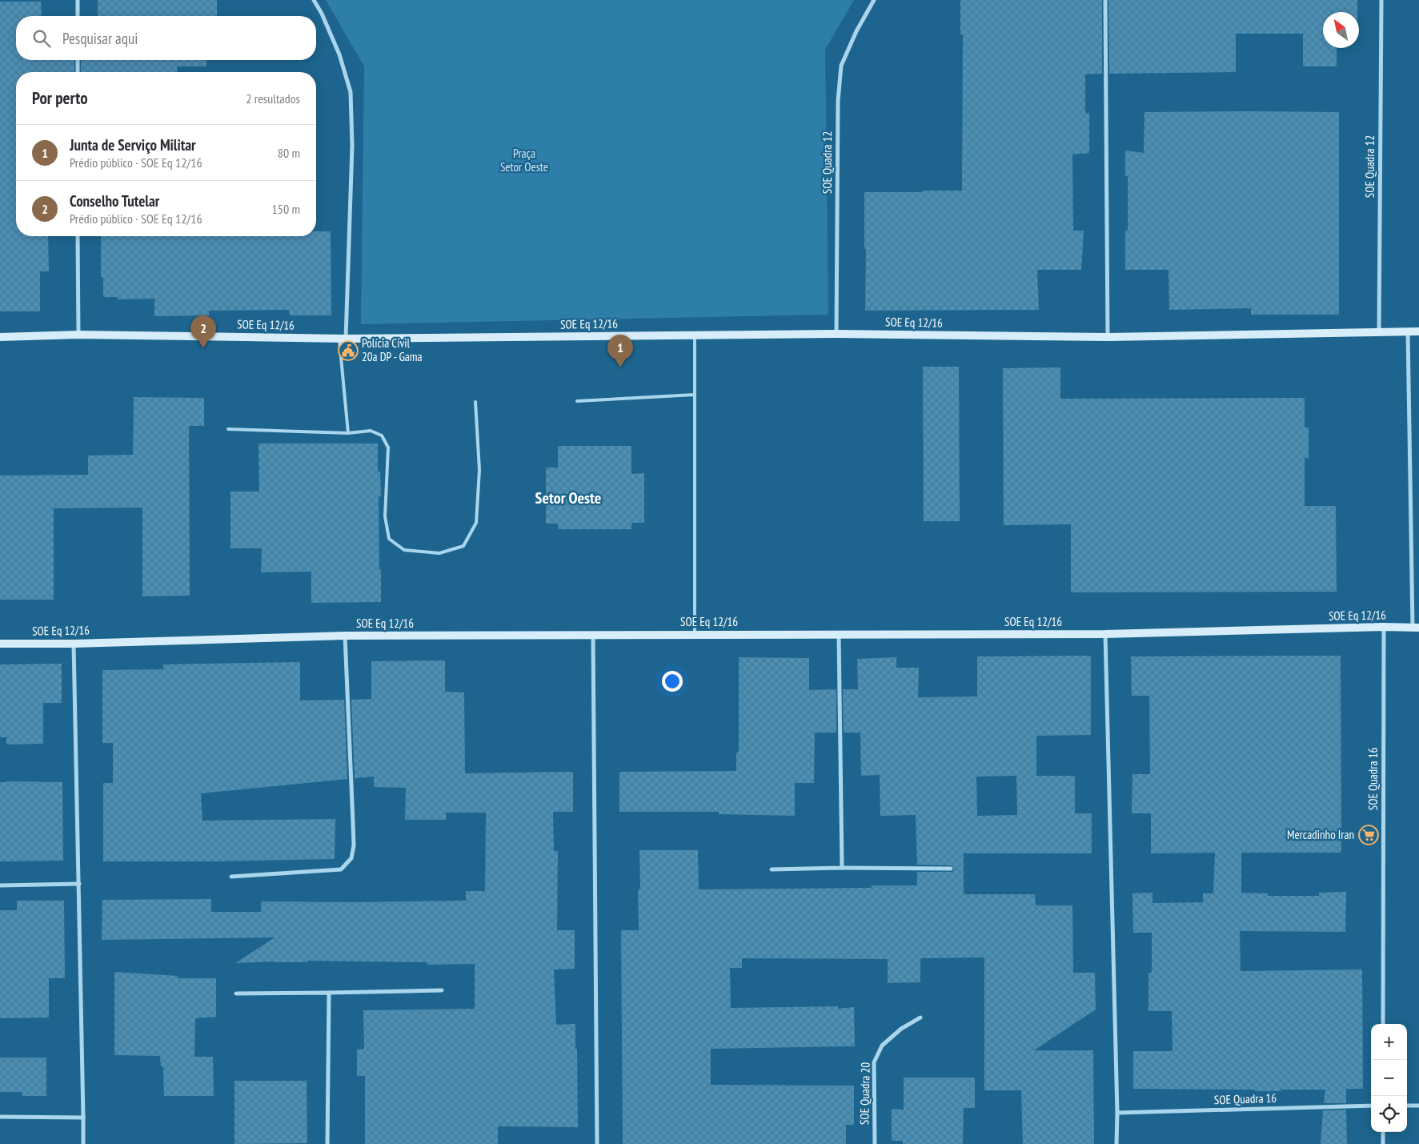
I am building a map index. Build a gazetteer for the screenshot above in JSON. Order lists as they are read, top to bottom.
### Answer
{
  "streets": {
    "street": [
      "SOE Quadra 12",
      "SOE Eq 12/16",
      "SOE Quadra 16",
      "SOE Quadra 20"
    ]
  },
  "crossings": [
    ["SOE Quadra 12", "SOE Eq 12/16"],
    ["SOE Eq 12/16", "SOE Quadra 16"]
  ],
  "districts": ["Setor Oeste"],
  "parks": ["Praça Setor Oeste"],
  "places": {
    "public building": ["Polícia Civil 20a DP - Gama"],
    "supermarket": ["Mercadinho Iran"]
  },
  "north": "top left",
  "page": {
    "search": "Pesquisar aqui",
    "heading": ["Por perto", "2 resultados"],
    "list": [
      {
        "mark": "1",
        "name": "Junta de Serviço Militar",
        "note": "Prédio público · SOE Eq 12/16",
        "value": "80 m"
      },
      {
        "mark": "2",
        "name": "Conselho Tutelar",
        "note": "Prédio público · SOE Eq 12/16",
        "value": "150 m"
      }
    ],
    "pins": ["2", "1"],
    "map_buttons": ["+", "−"]
  }
}
